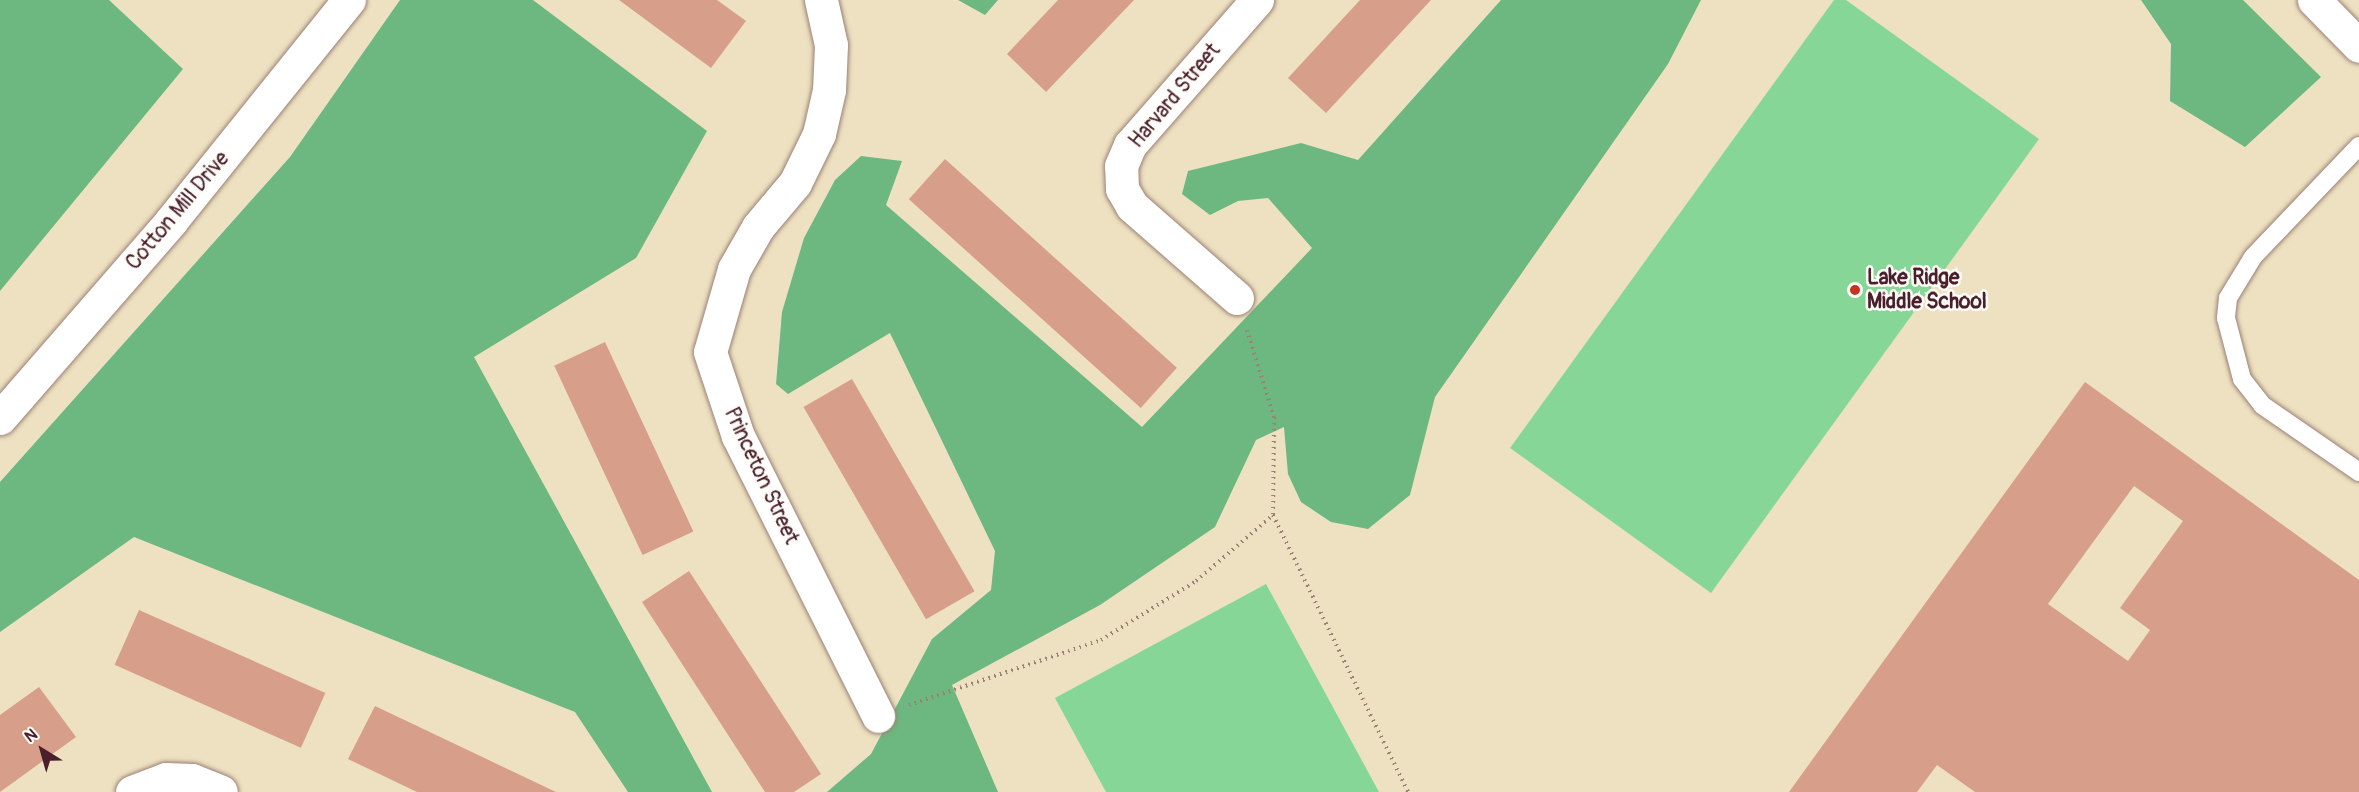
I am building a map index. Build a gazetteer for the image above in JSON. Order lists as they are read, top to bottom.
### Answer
{
  "streets": {
    "street": ["Harvard Street", "Cotton Mill Drive", "Princeton Street"]
  },
  "places": ["Lake Ridge Middle School"],
  "north": "top left"
}
